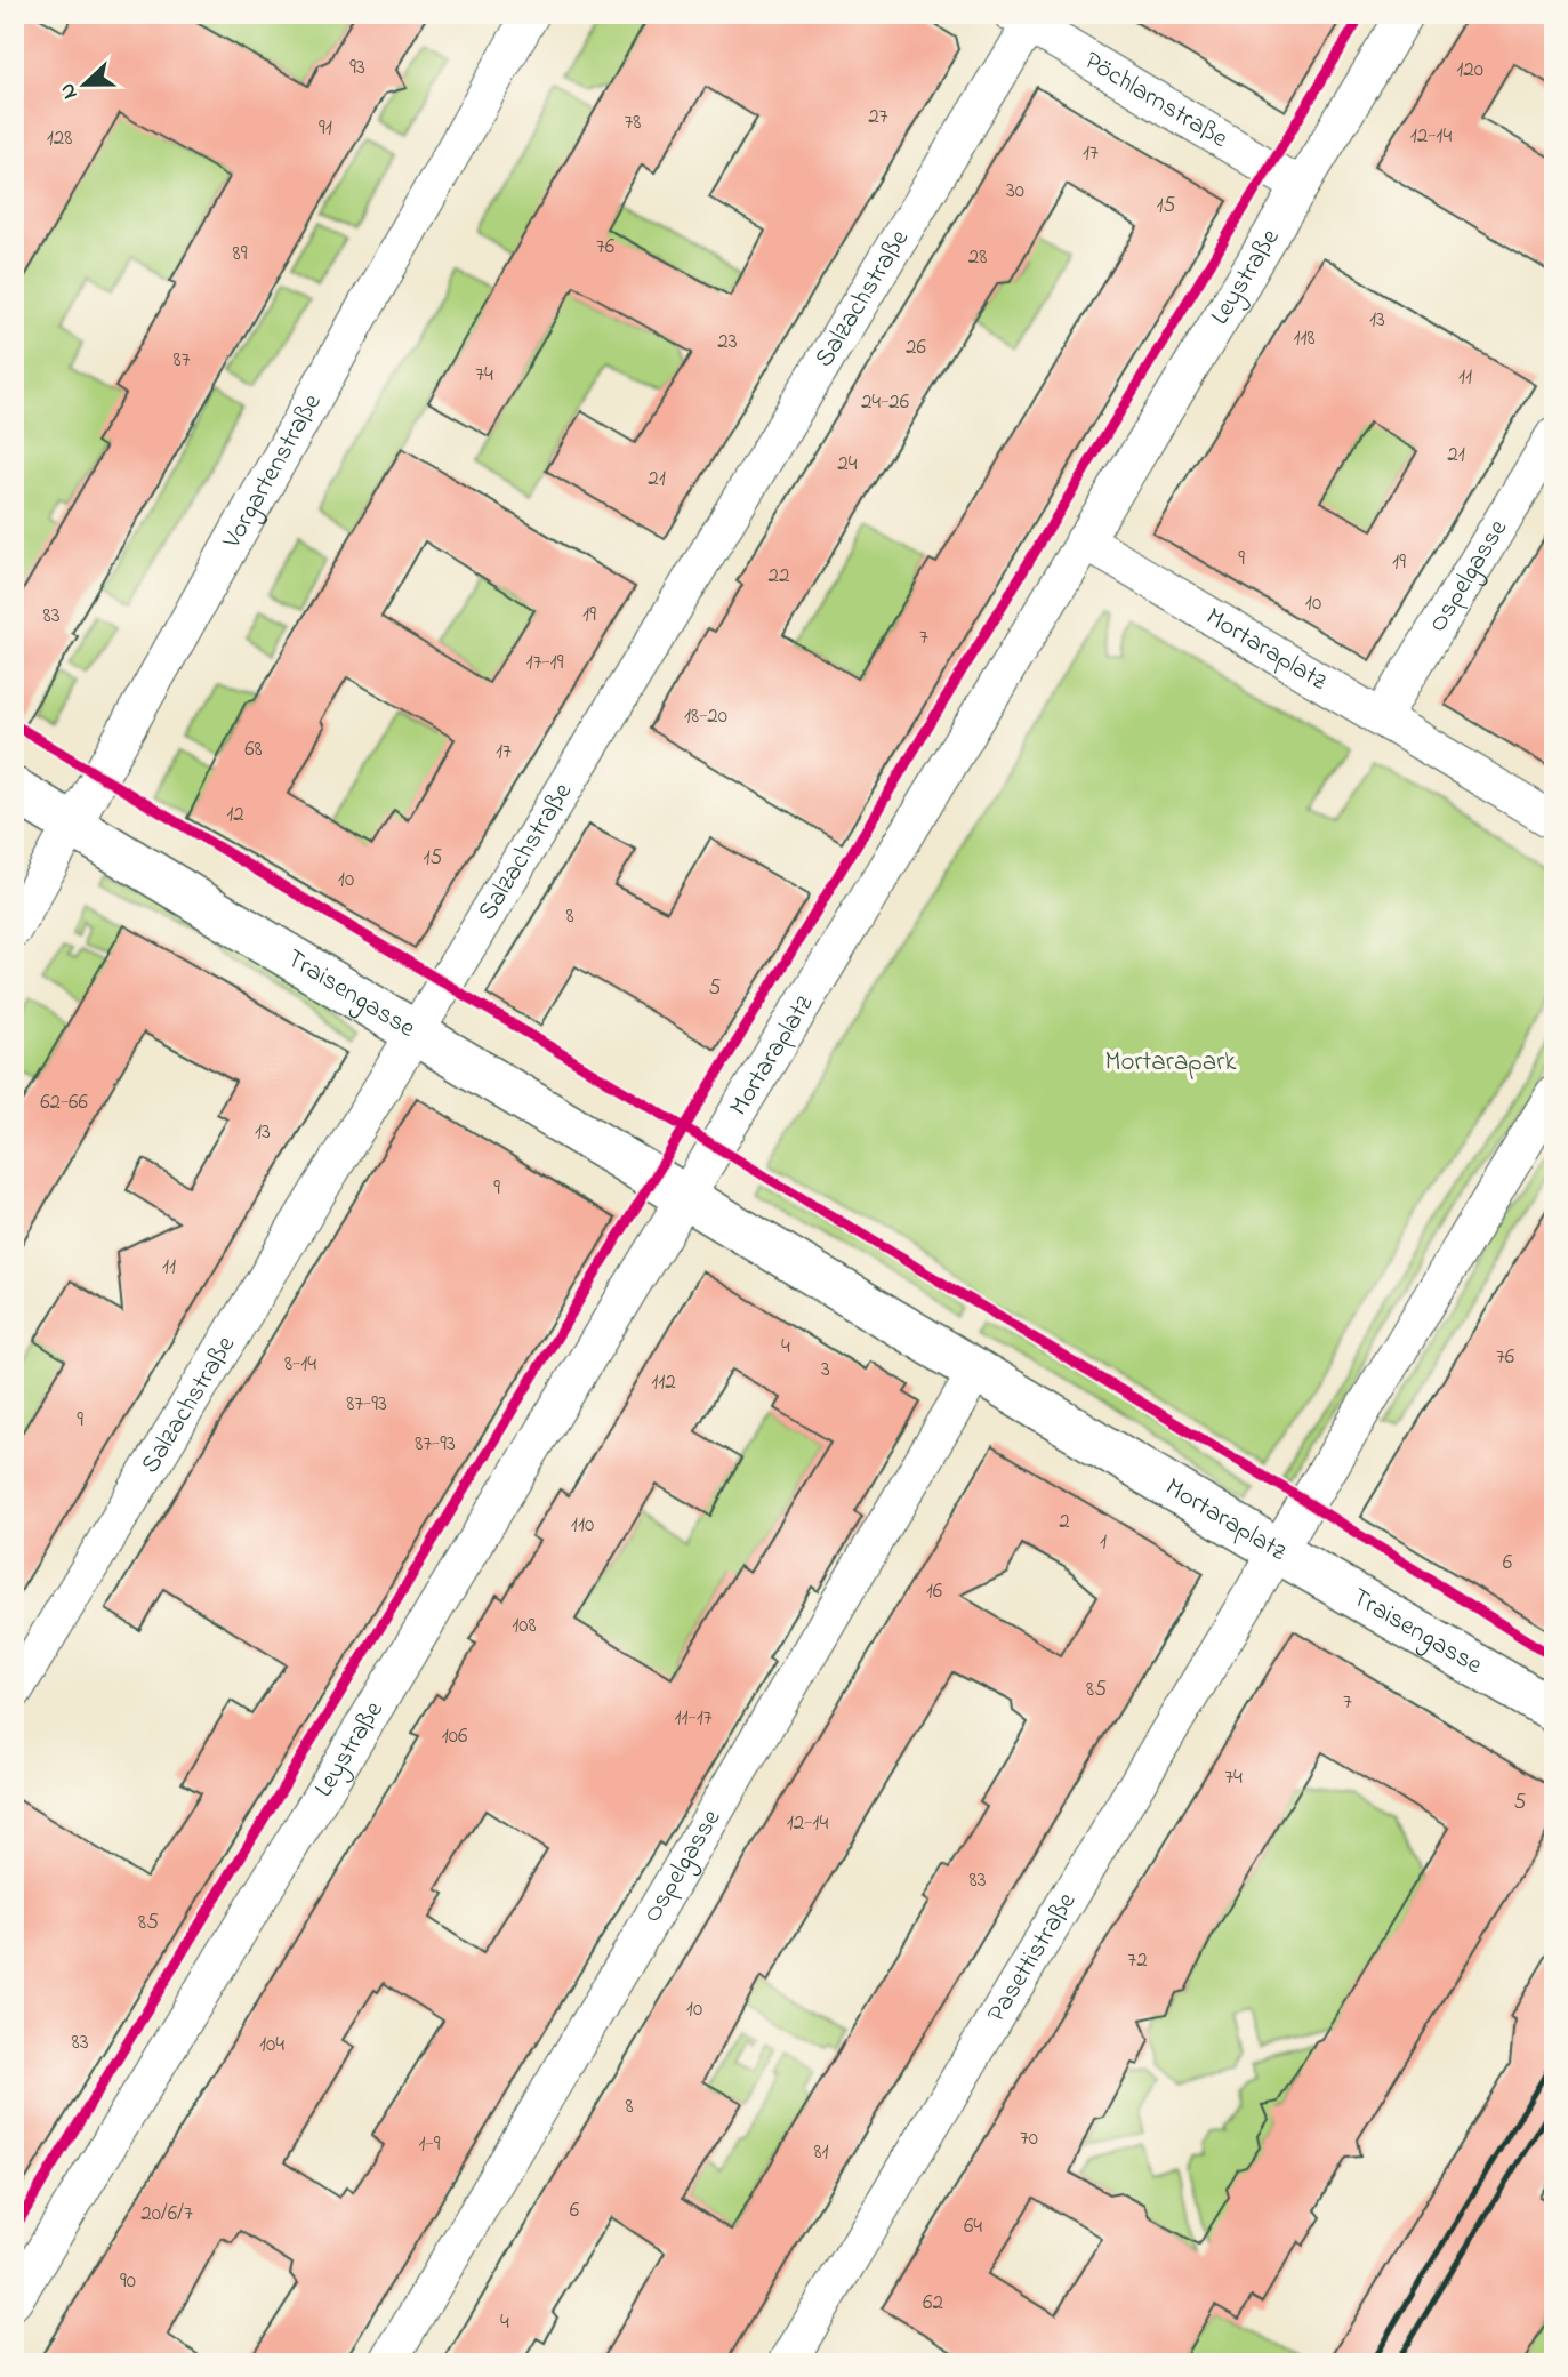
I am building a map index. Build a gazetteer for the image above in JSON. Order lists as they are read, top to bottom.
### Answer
{
  "streets": {
    "street": [
      "Pöchlarnstraße",
      "Leystraße",
      "Salzachstraße",
      "Vorgartenstraße",
      "Ospelgasse",
      "Mortaraplatz",
      "Traisengasse",
      "Pasettistraße"
    ]
  },
  "crossings": [
    ["Pöchlarnstraße", "Leystraße"],
    ["Pöchlarnstraße", "Salzachstraße"],
    ["Leystraße", "Mortaraplatz"],
    ["Leystraße", "Traisengasse"],
    ["Salzachstraße", "Traisengasse"],
    ["Vorgartenstraße", "Traisengasse"],
    ["Ospelgasse", "Mortaraplatz"],
    ["Mortaraplatz", "Traisengasse"],
    ["Mortaraplatz", "Pasettistraße"],
    ["Traisengasse", "Pasettistraße"]
  ],
  "parks": ["Mortarapark"],
  "house_numbers": [
    "93",
    "120",
    "27",
    "78",
    "91",
    "12-14",
    "128",
    "17",
    "30",
    "15",
    "76",
    "89",
    "28",
    "13",
    "118",
    "23",
    "26",
    "87",
    "74",
    "11",
    "24-26",
    "21",
    "24",
    "21",
    "9",
    "19",
    "22",
    "10",
    "19",
    "83",
    "7",
    "17-19",
    "18-20",
    "68",
    "17",
    "12",
    "15",
    "10",
    "8",
    "5",
    "62-66",
    "13",
    "9",
    "11",
    "4",
    "76",
    "8-14",
    "3",
    "112",
    "87-93",
    "9",
    "87-93",
    "2",
    "110",
    "1",
    "6",
    "16",
    "108",
    "85",
    "7",
    "11-17",
    "106",
    "74",
    "5",
    "12-14",
    "83",
    "85",
    "72",
    "10",
    "83",
    "104",
    "8",
    "70",
    "1-9",
    "81",
    "6",
    "20/6/7",
    "64",
    "90",
    "62",
    "4"
  ],
  "north": "left"
}
